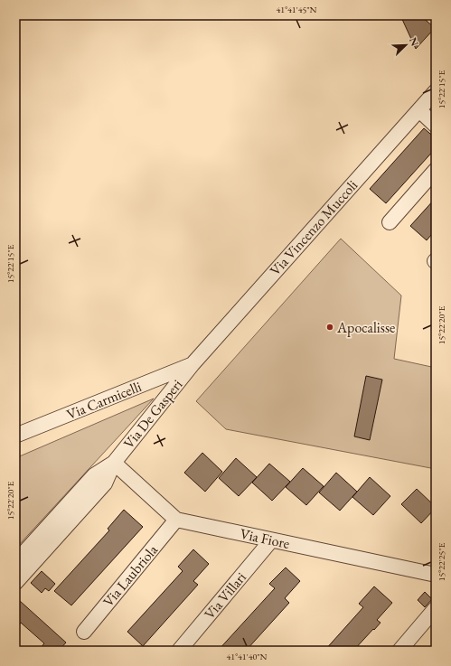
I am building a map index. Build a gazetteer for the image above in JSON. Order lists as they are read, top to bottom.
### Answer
{
  "streets": {
    "street": [
      "Via Vincenzo Muccoli",
      "Via Carmicelli",
      "Via De Gasperi",
      "Via Fiore",
      "Via Laubriola",
      "Via Villari"
    ]
  },
  "crossings": [
    ["Via Vincenzo Muccoli", "Via Carmicelli"],
    ["Via Vincenzo Muccoli", "Via De Gasperi"],
    ["Via Carmicelli", "Via De Gasperi"],
    ["Via Fiore", "Via Laubriola"],
    ["Via Fiore", "Via Villari"]
  ],
  "places": ["Apocalisse"],
  "north": "top right",
  "coordinates": [
    "41°41'45\"N",
    "15°22'15\"E",
    "15°22'20\"E",
    "15°22'25\"E",
    "41°41'40\"N"
  ]
}
